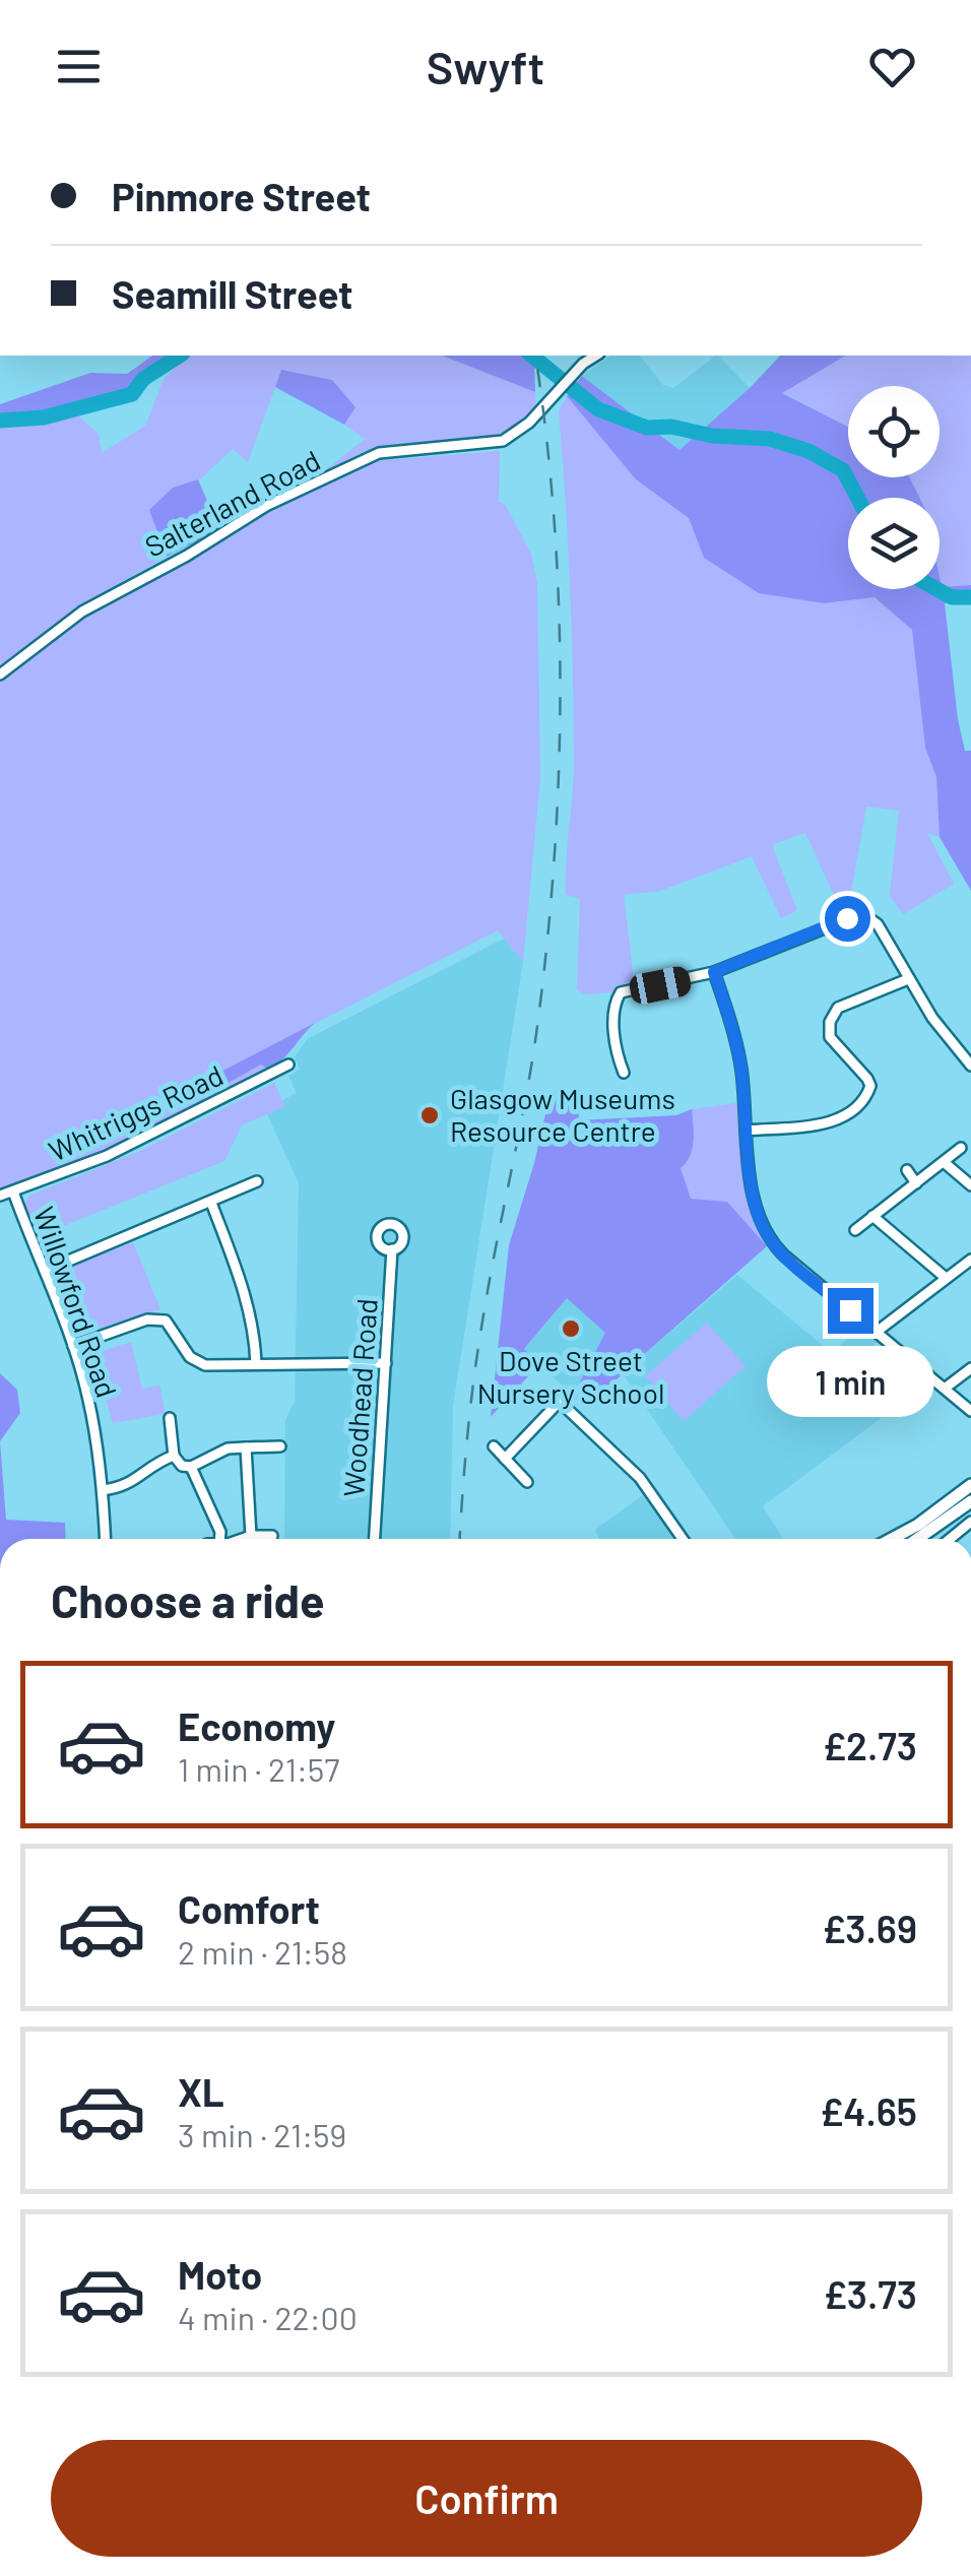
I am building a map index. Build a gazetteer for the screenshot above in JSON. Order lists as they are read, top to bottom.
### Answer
{
  "streets": {
    "street": [
      "Salterland Road",
      "Whitriggs Road",
      "Willowford Road",
      "Woodhead Road"
    ]
  },
  "crossings": [
    ["Whitriggs Road", "Willowford Road"]
  ],
  "places": ["Glasgow Museums Resource Centre", "Dove Street Nursery School"],
  "page": {
    "header": "Swyft",
    "banner": ["Pinmore Street", "Seamill Street"],
    "bubble": "1 min",
    "heading": "Choose a ride",
    "list": [
      {
        "name": "Economy",
        "note": "1 min · 21:57",
        "value": "£2.73"
      },
      {
        "name": "Comfort",
        "note": "2 min · 21:58",
        "value": "£3.69"
      },
      {
        "name": "XL",
        "note": "3 min · 21:59",
        "value": "£4.65"
      },
      {
        "name": "Moto",
        "note": "4 min · 22:00",
        "value": "£3.73"
      }
    ],
    "buttons": "Confirm"
  }
}
